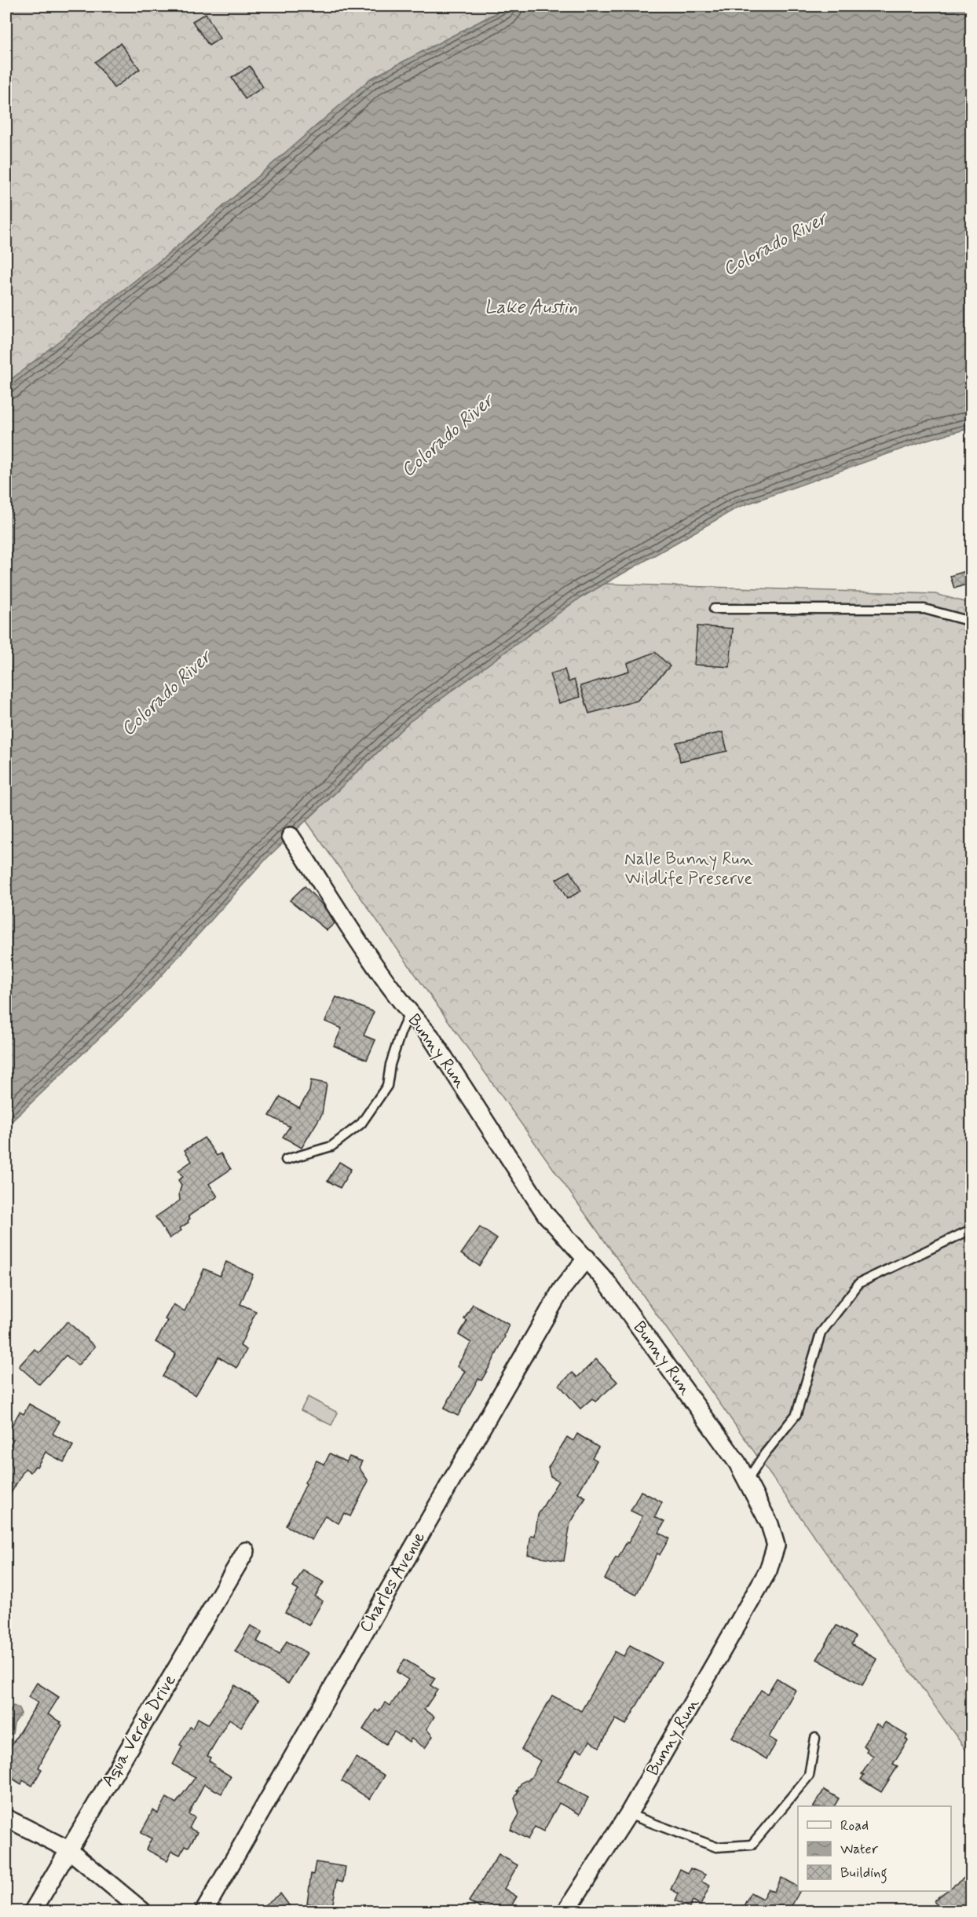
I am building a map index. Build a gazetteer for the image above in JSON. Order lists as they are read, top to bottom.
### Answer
{
  "streets": {
    "street": ["Bunny Run", "Charles Avenue", "Aqua Verde Drive"]
  },
  "crossings": [
    ["Bunny Run", "Charles Avenue"]
  ],
  "water": ["Colorado River", "Lake Austin"],
  "parks": ["Nalle Bunny Run Wildlife Preserve"],
  "legend": ["Road", "Water", "Building"]
}
